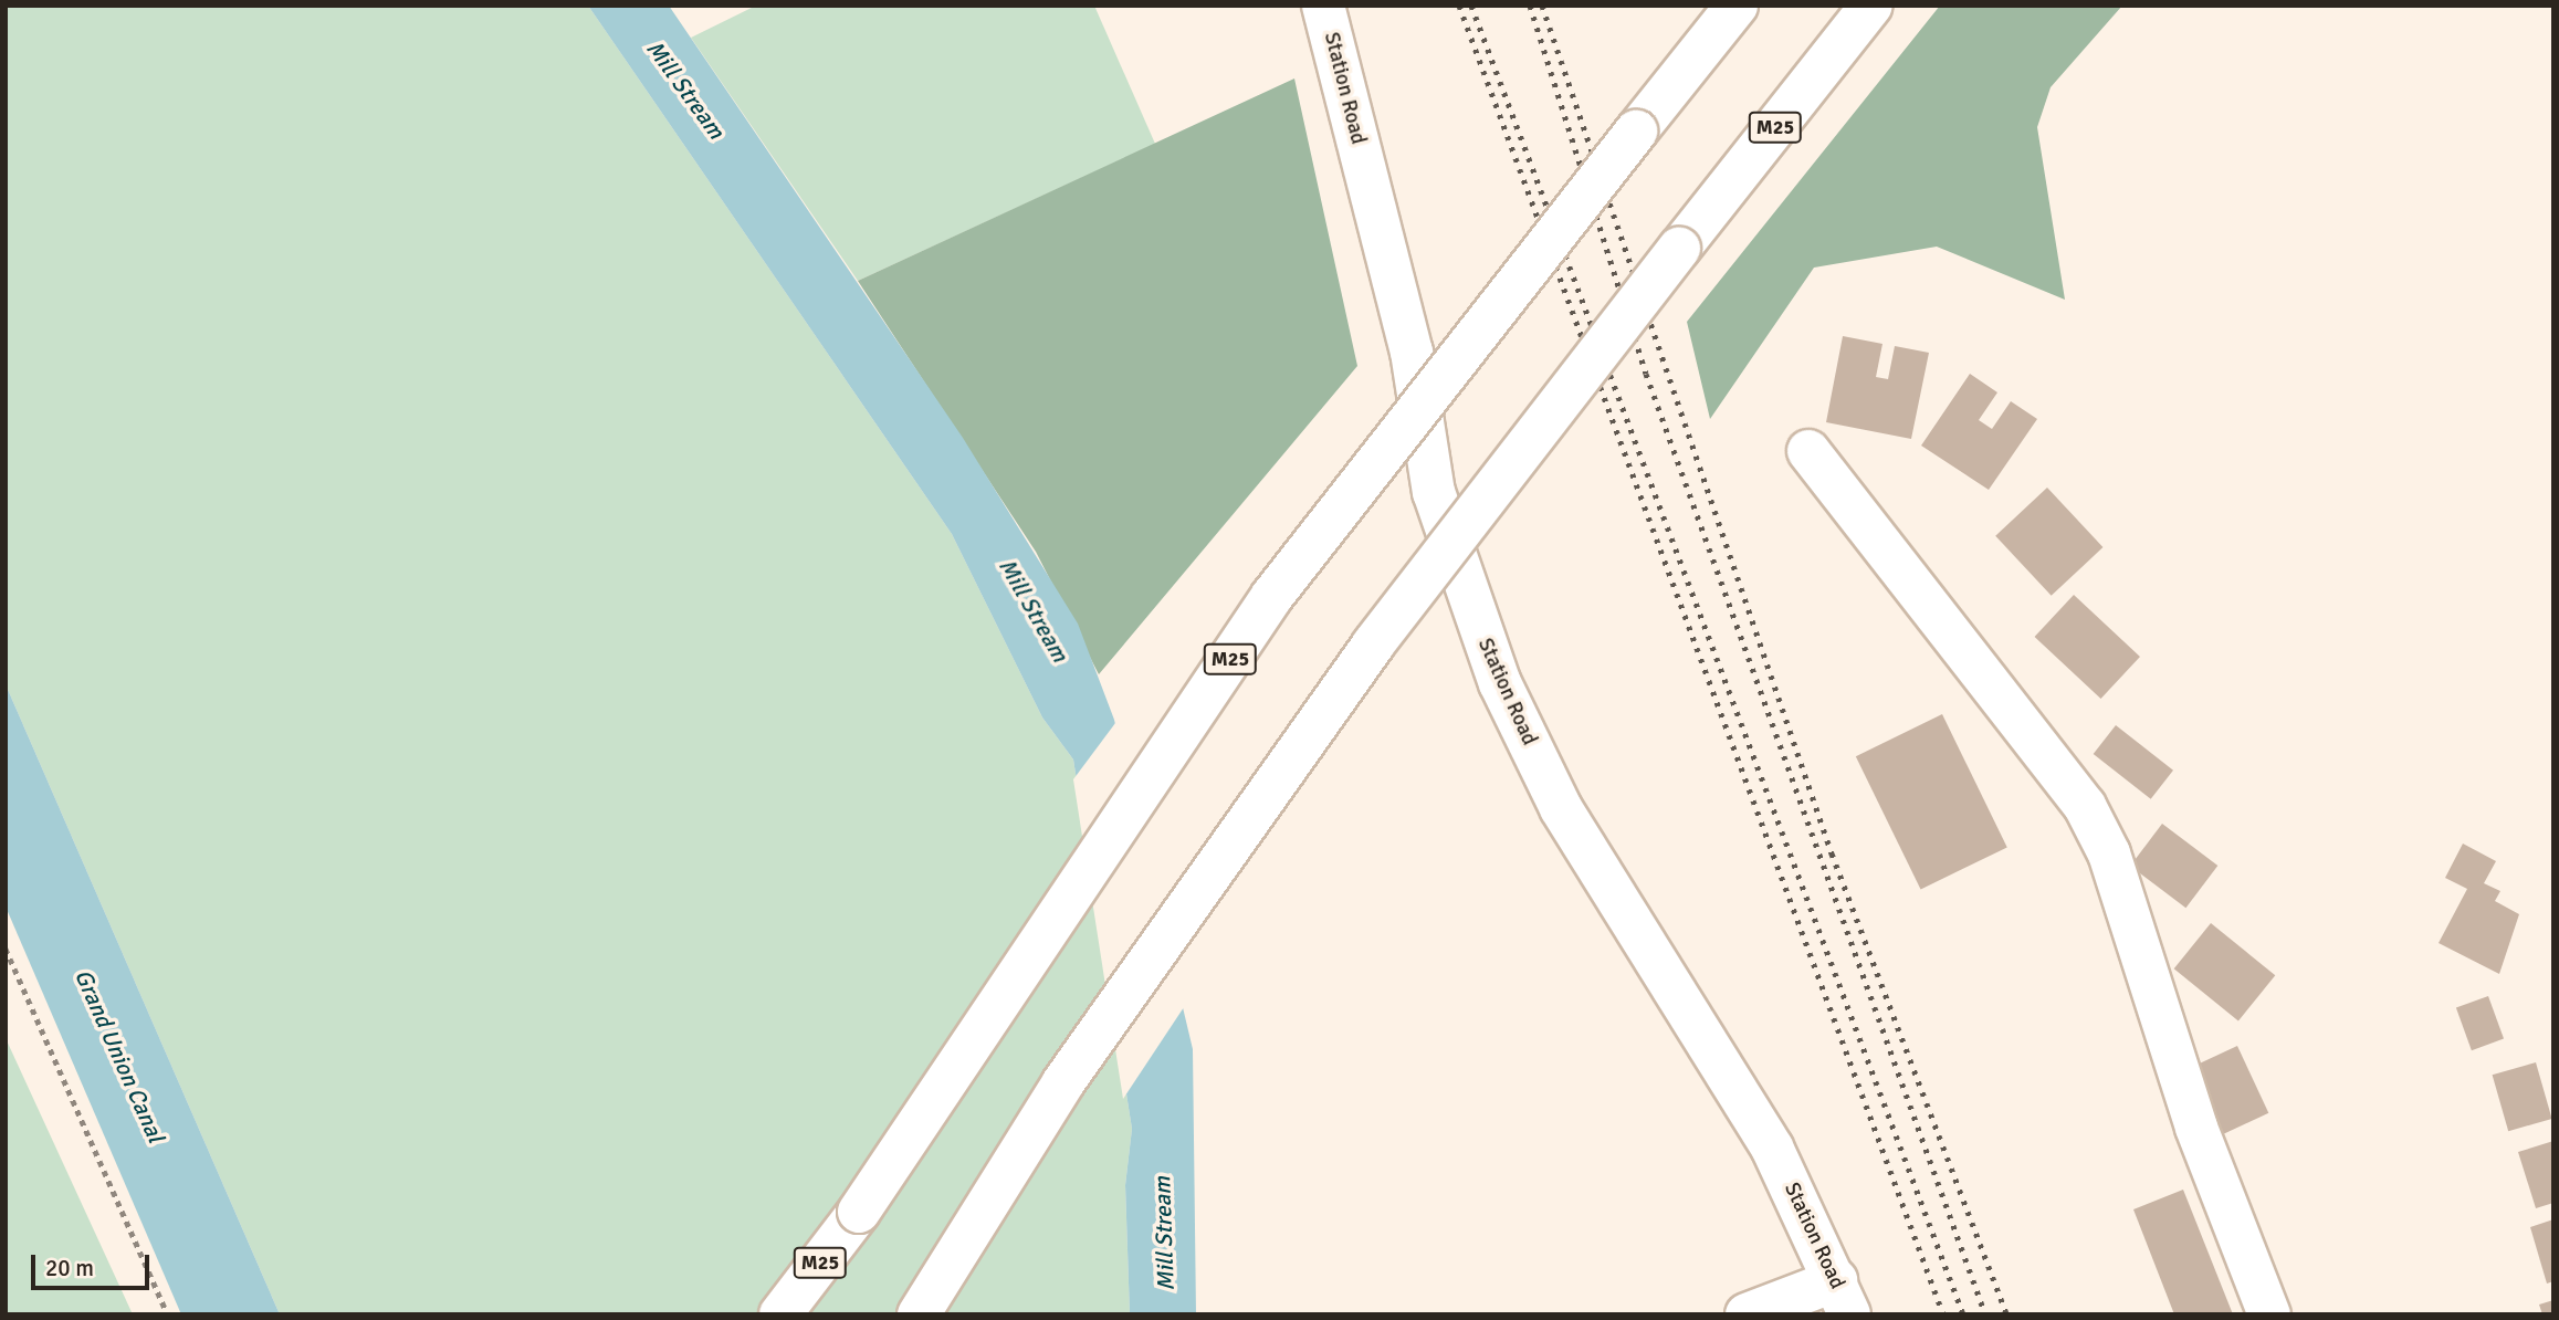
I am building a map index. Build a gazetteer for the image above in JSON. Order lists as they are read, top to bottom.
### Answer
{
  "streets": {
    "main road": ["Station Road", "M25"]
  },
  "water": ["Mill Stream", "Grand Union Canal"],
  "scale_bar": "20 m"
}
